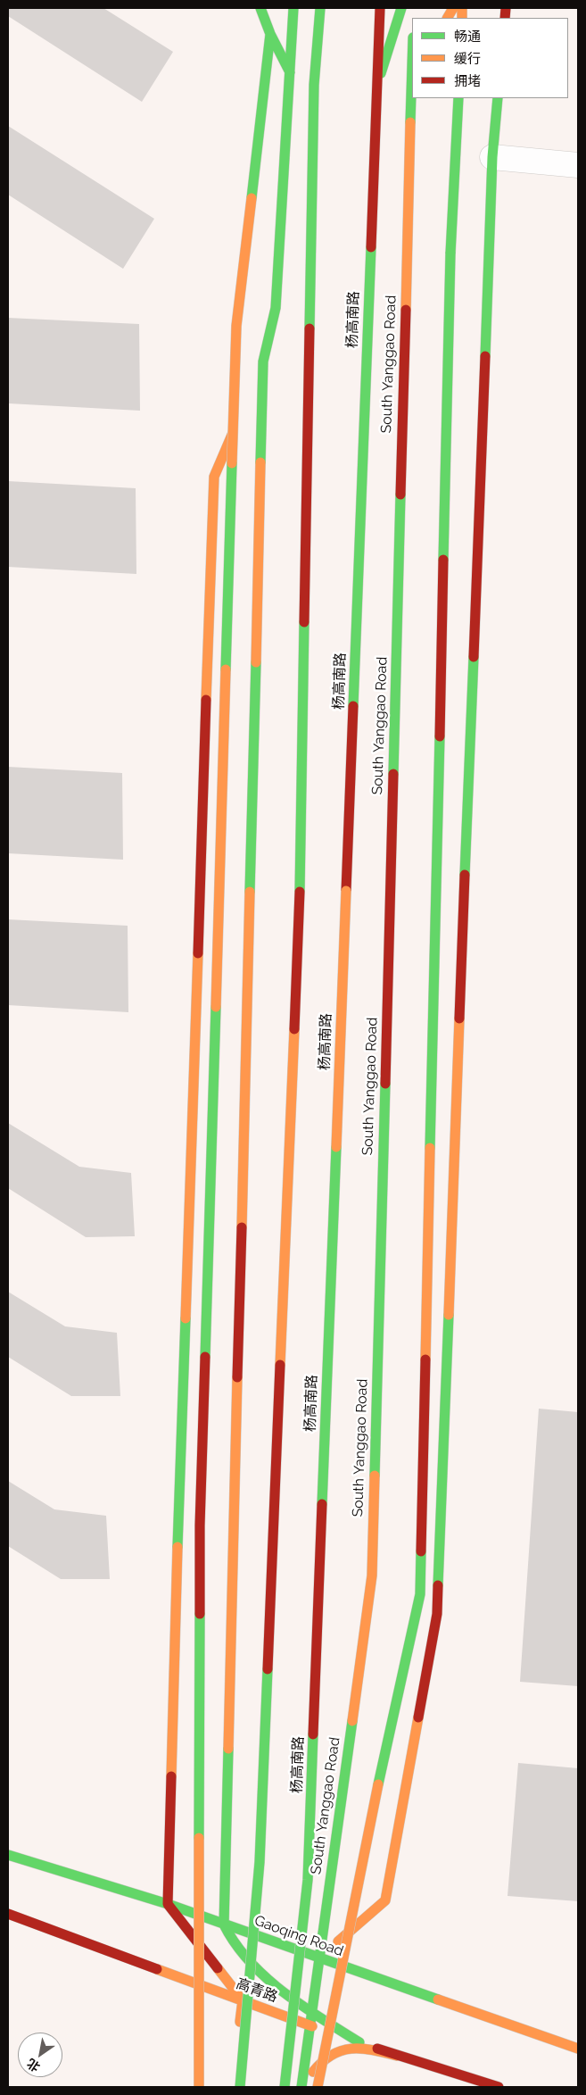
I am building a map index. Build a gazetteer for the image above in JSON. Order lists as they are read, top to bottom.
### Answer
{
  "streets": {
    "main road": [
      "杨高南路",
      "South Yanggao Road",
      "Gaoqing Road",
      "高青路"
    ]
  },
  "crossings": [
    ["South Yanggao Road", "Gaoqing Road"],
    ["South Yanggao Road", "高青路"]
  ],
  "legend": ["畅通", "缓行", "拥堵"],
  "north": "bottom left"
}
